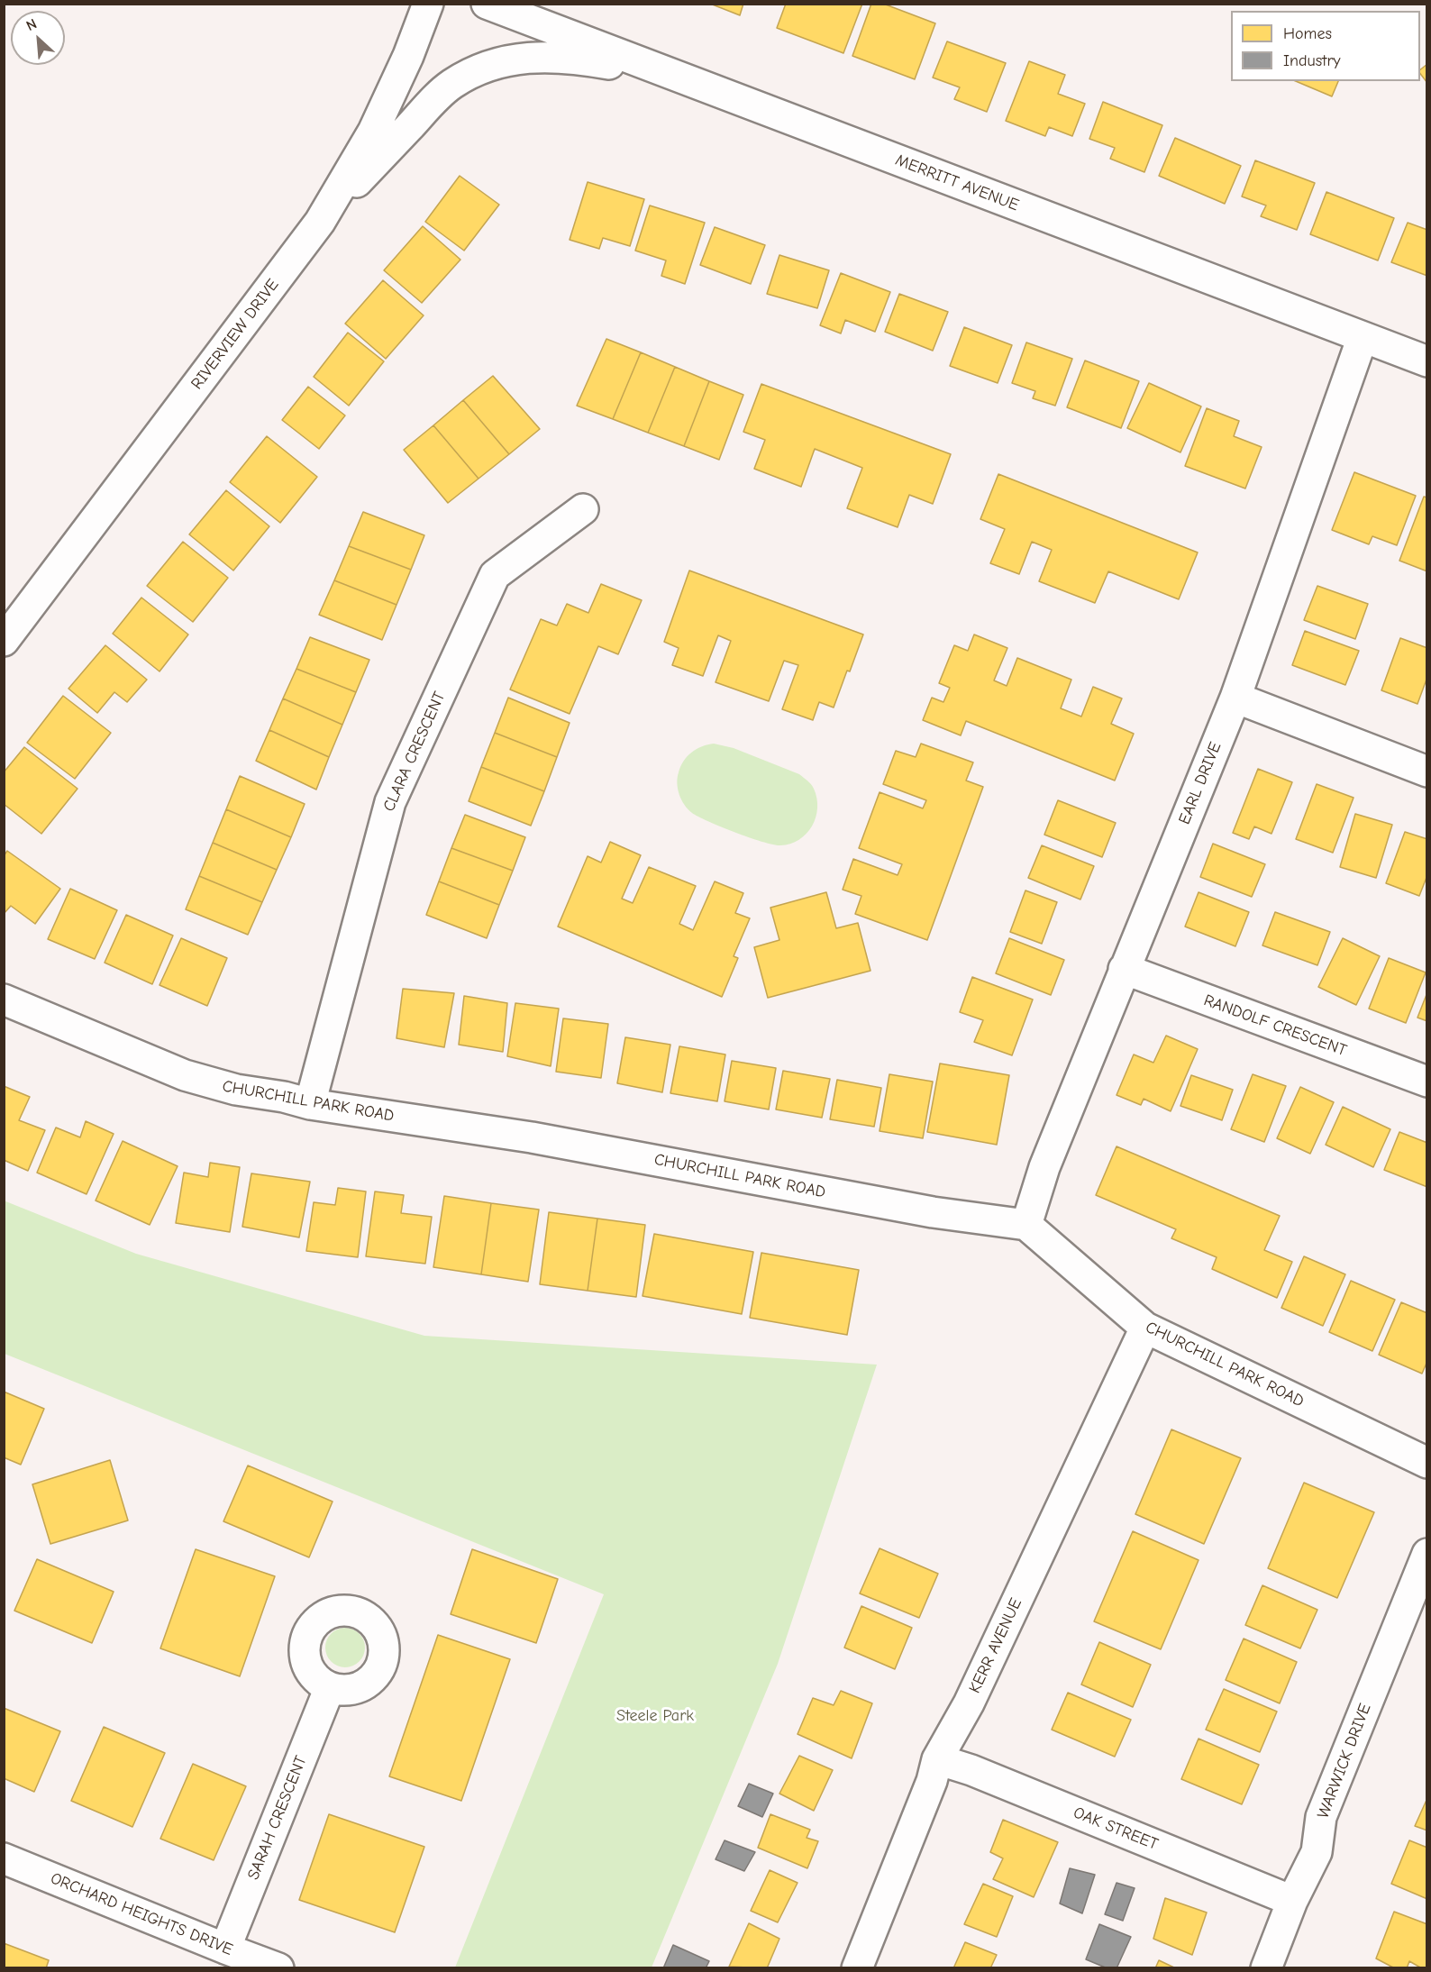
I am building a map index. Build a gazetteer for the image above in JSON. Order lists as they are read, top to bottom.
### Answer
{
  "streets": {
    "street": [
      "MERRITT AVENUE",
      "RIVERVIEW DRIVE",
      "CLARA CRESCENT",
      "EARL DRIVE",
      "RANDOLF CRESCENT",
      "CHURCHILL PARK ROAD",
      "KERR AVENUE",
      "WARWICK DRIVE",
      "SARAH CRESCENT",
      "OAK STREET",
      "ORCHARD HEIGHTS DRIVE"
    ]
  },
  "crossings": [
    ["MERRITT AVENUE", "EARL DRIVE"],
    ["CLARA CRESCENT", "CHURCHILL PARK ROAD"],
    ["EARL DRIVE", "RANDOLF CRESCENT"],
    ["EARL DRIVE", "CHURCHILL PARK ROAD"],
    ["CHURCHILL PARK ROAD", "KERR AVENUE"],
    ["KERR AVENUE", "OAK STREET"],
    ["WARWICK DRIVE", "OAK STREET"],
    ["SARAH CRESCENT", "ORCHARD HEIGHTS DRIVE"]
  ],
  "parks": ["Steele Park"],
  "legend": ["Homes", "Industry"],
  "north": "top left"
}
